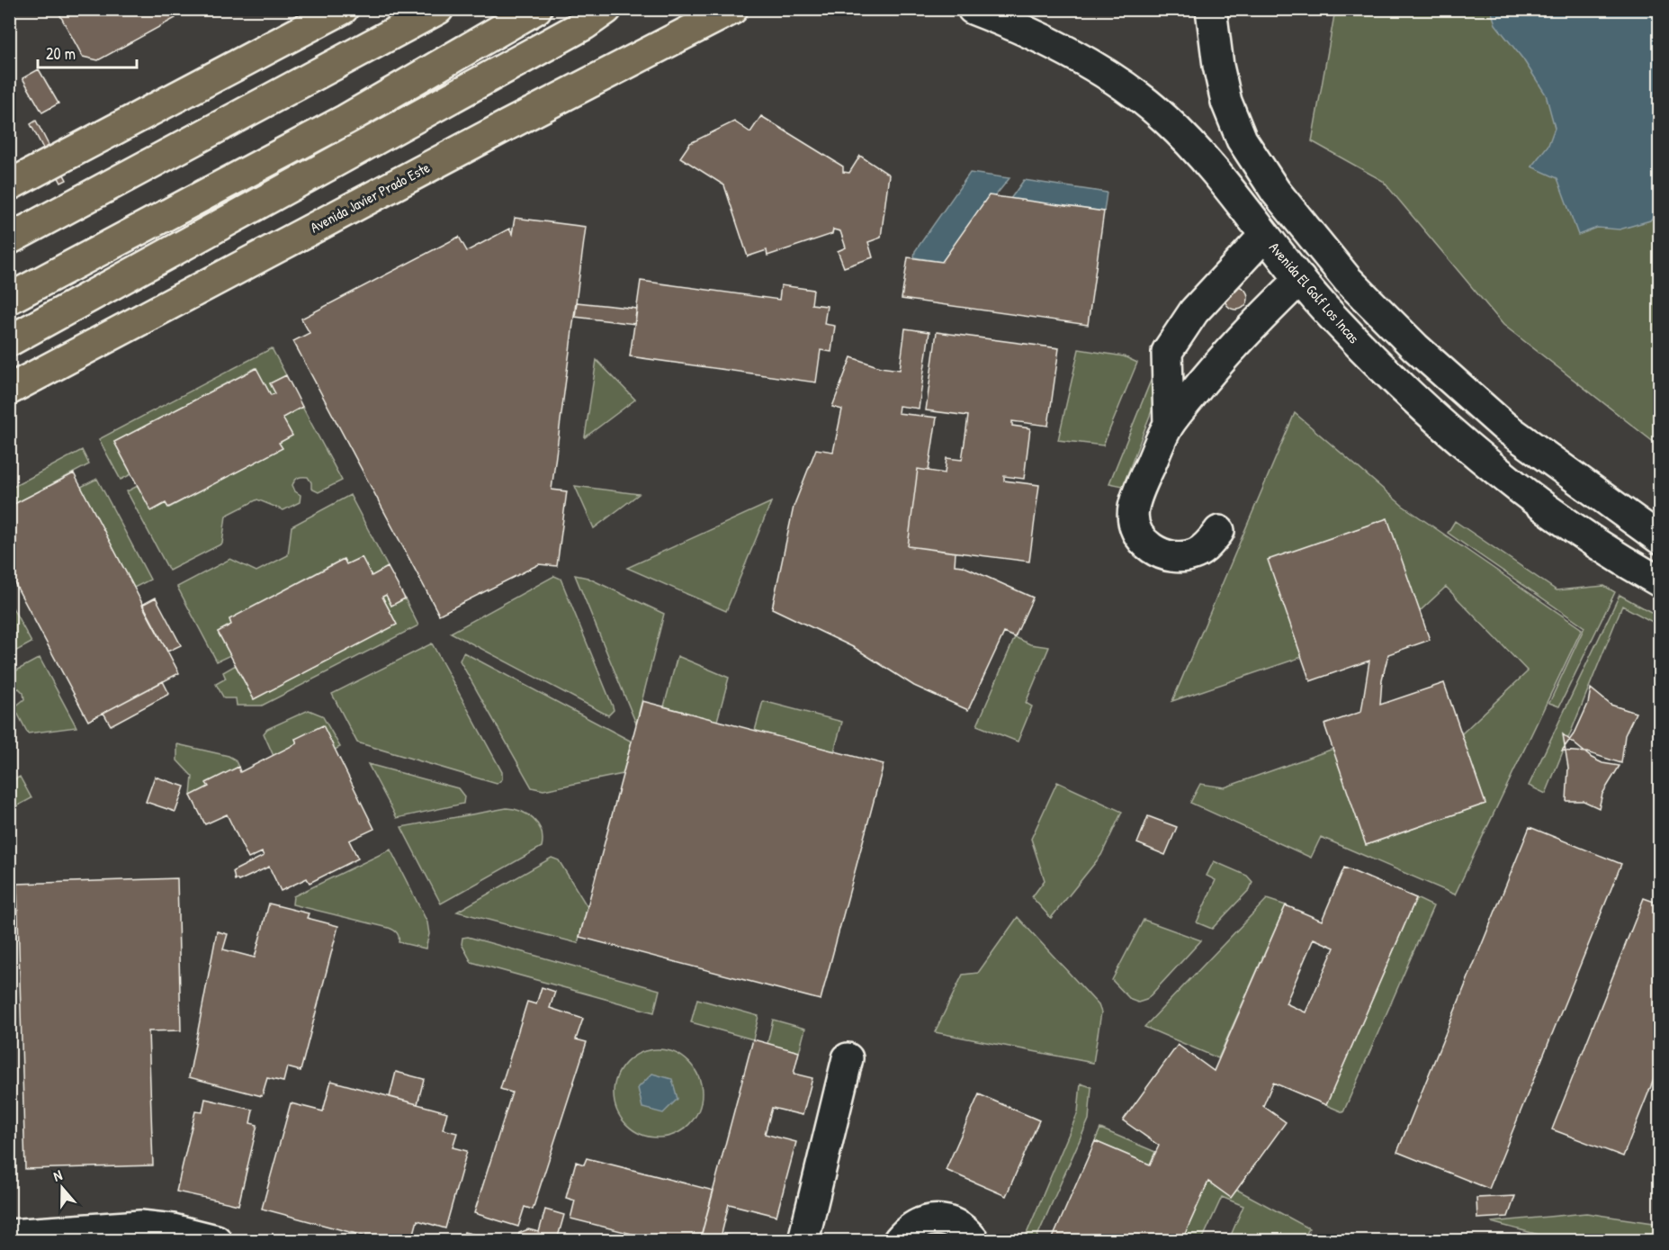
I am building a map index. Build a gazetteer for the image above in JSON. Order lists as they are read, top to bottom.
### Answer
{
  "streets": {
    "main road": ["Avenida Javier Prado Este"],
    "street": ["Avenida El Golf Los Incas"]
  },
  "scale_bar": "20 m",
  "north": "top"
}
